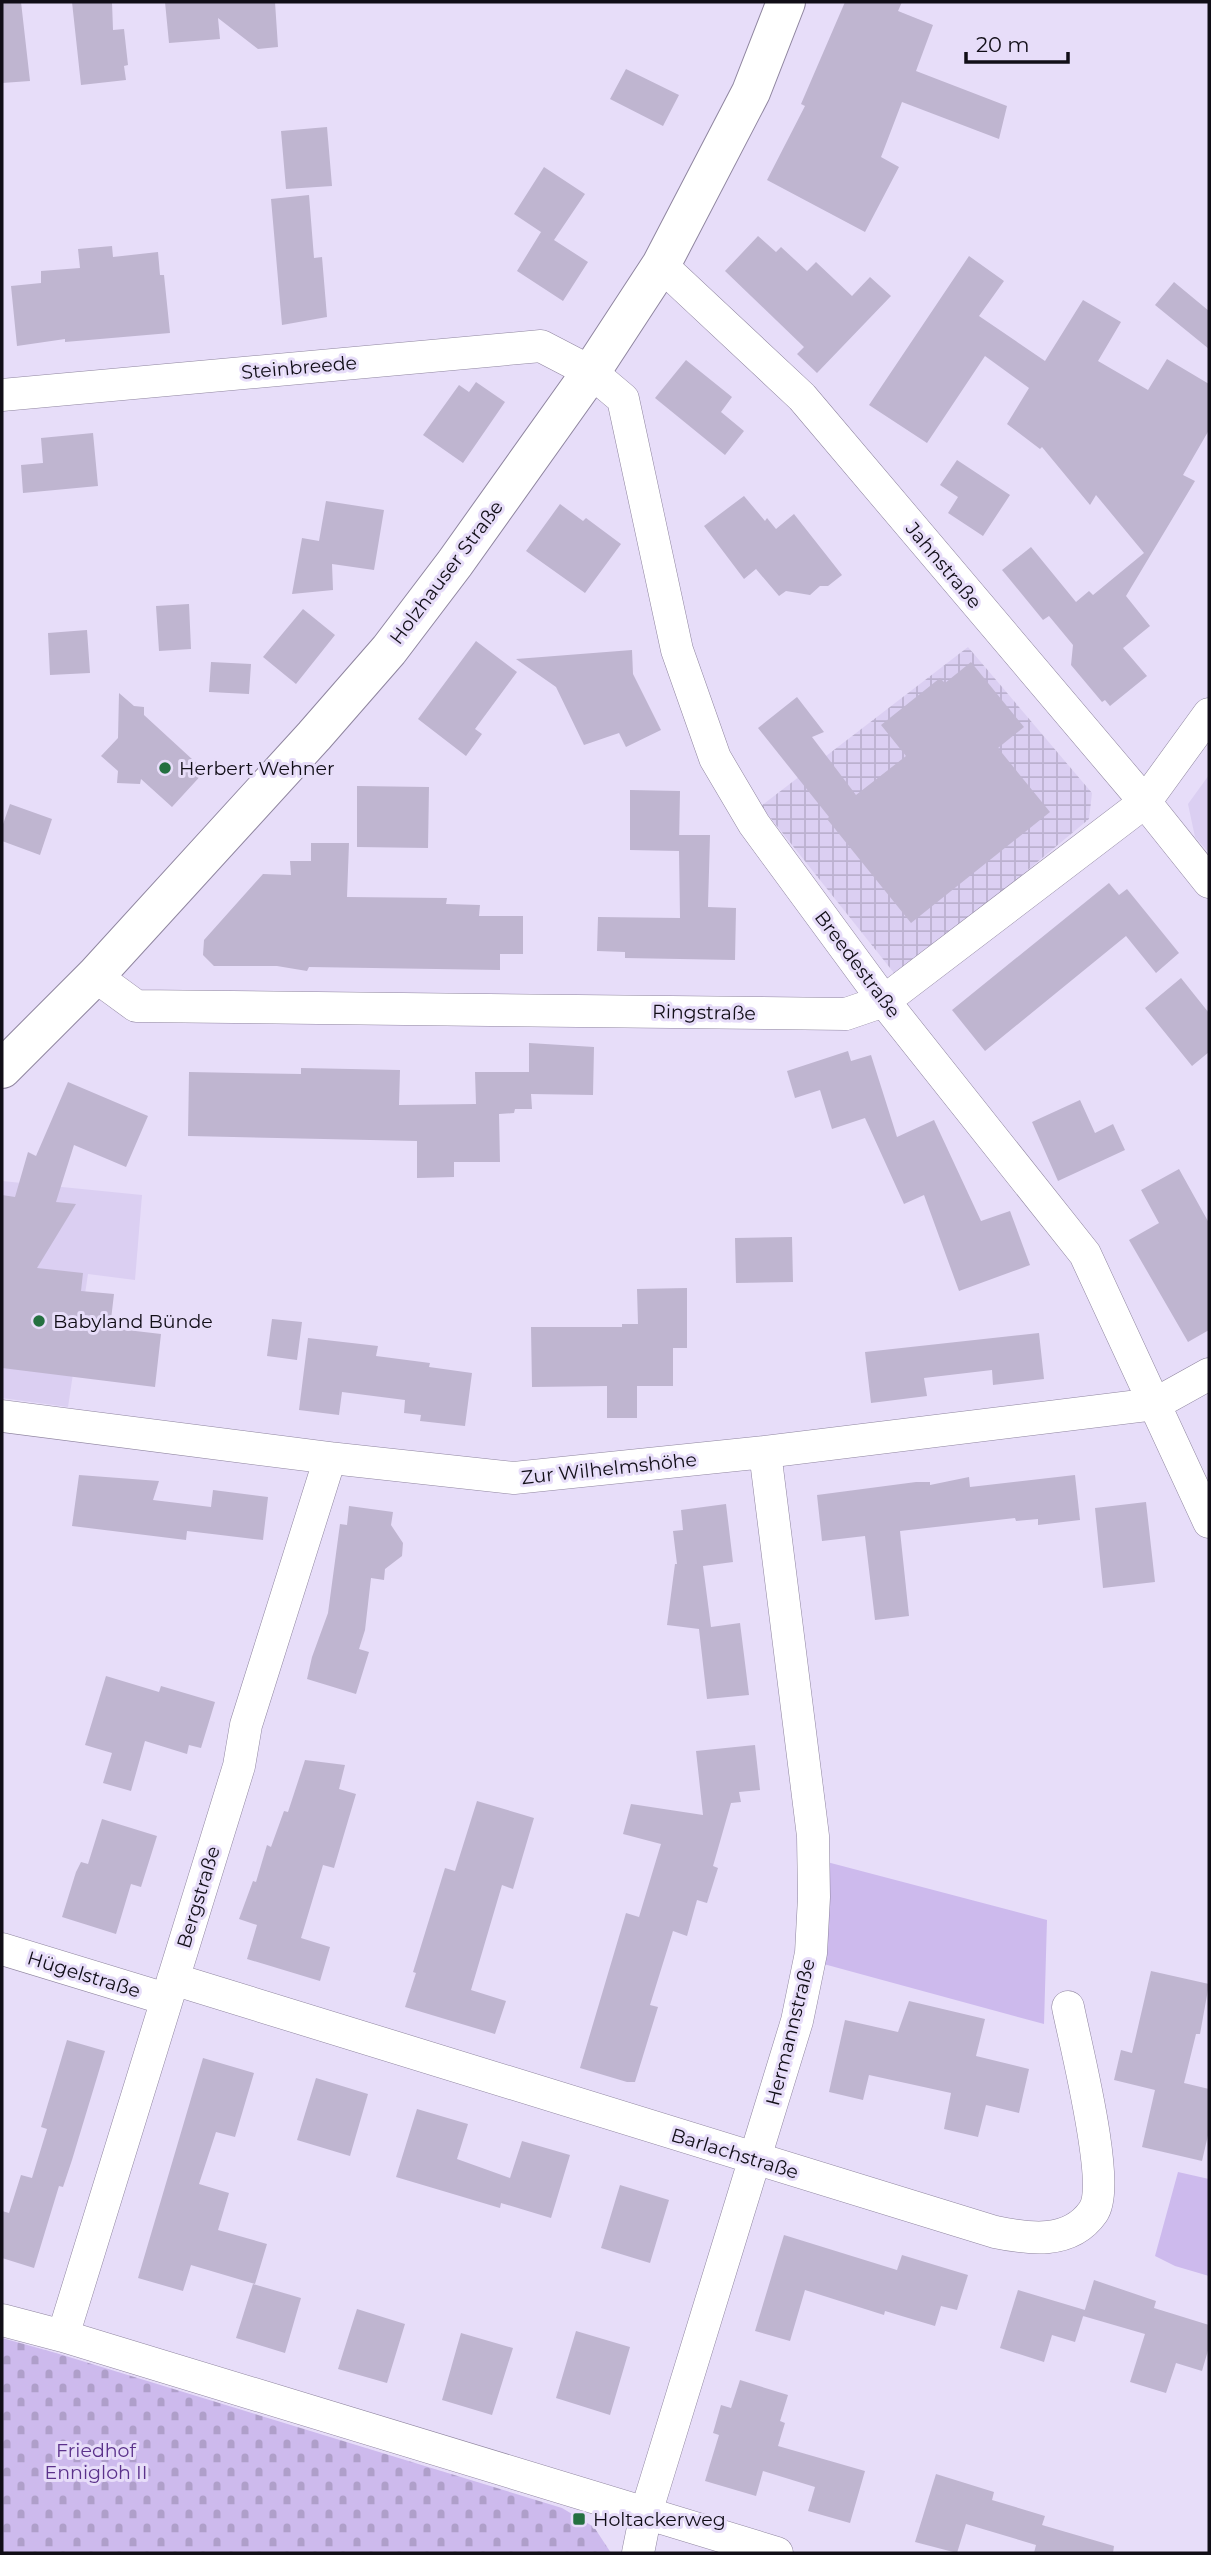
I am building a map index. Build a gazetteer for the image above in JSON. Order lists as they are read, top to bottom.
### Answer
{
  "streets": {
    "street": [
      "Steinbreede",
      "Jahnstraße",
      "Holzhauser Straße",
      "Breedestraße",
      "Ringstraße",
      "Zur Wilhelmshöhe",
      "Bergstraße",
      "Hügelstraße",
      "Hermannstraße",
      "Barlachstraße"
    ]
  },
  "crossings": [
    ["Steinbreede", "Holzhauser Straße"],
    ["Steinbreede", "Breedestraße"],
    ["Jahnstraße", "Holzhauser Straße"],
    ["Jahnstraße", "Ringstraße"],
    ["Holzhauser Straße", "Breedestraße"],
    ["Holzhauser Straße", "Ringstraße"],
    ["Breedestraße", "Ringstraße"],
    ["Breedestraße", "Zur Wilhelmshöhe"],
    ["Zur Wilhelmshöhe", "Bergstraße"],
    ["Zur Wilhelmshöhe", "Hermannstraße"],
    ["Bergstraße", "Hügelstraße"],
    ["Bergstraße", "Barlachstraße"],
    ["Hügelstraße", "Barlachstraße"],
    ["Hermannstraße", "Barlachstraße"]
  ],
  "parks": ["Friedhof Ennigloh II"],
  "places": {
    "other": ["Herbert Wehner", "Babyland Bünde"],
    "transit": ["Holtackerweg"]
  },
  "scale_bar": "20 m"
}
